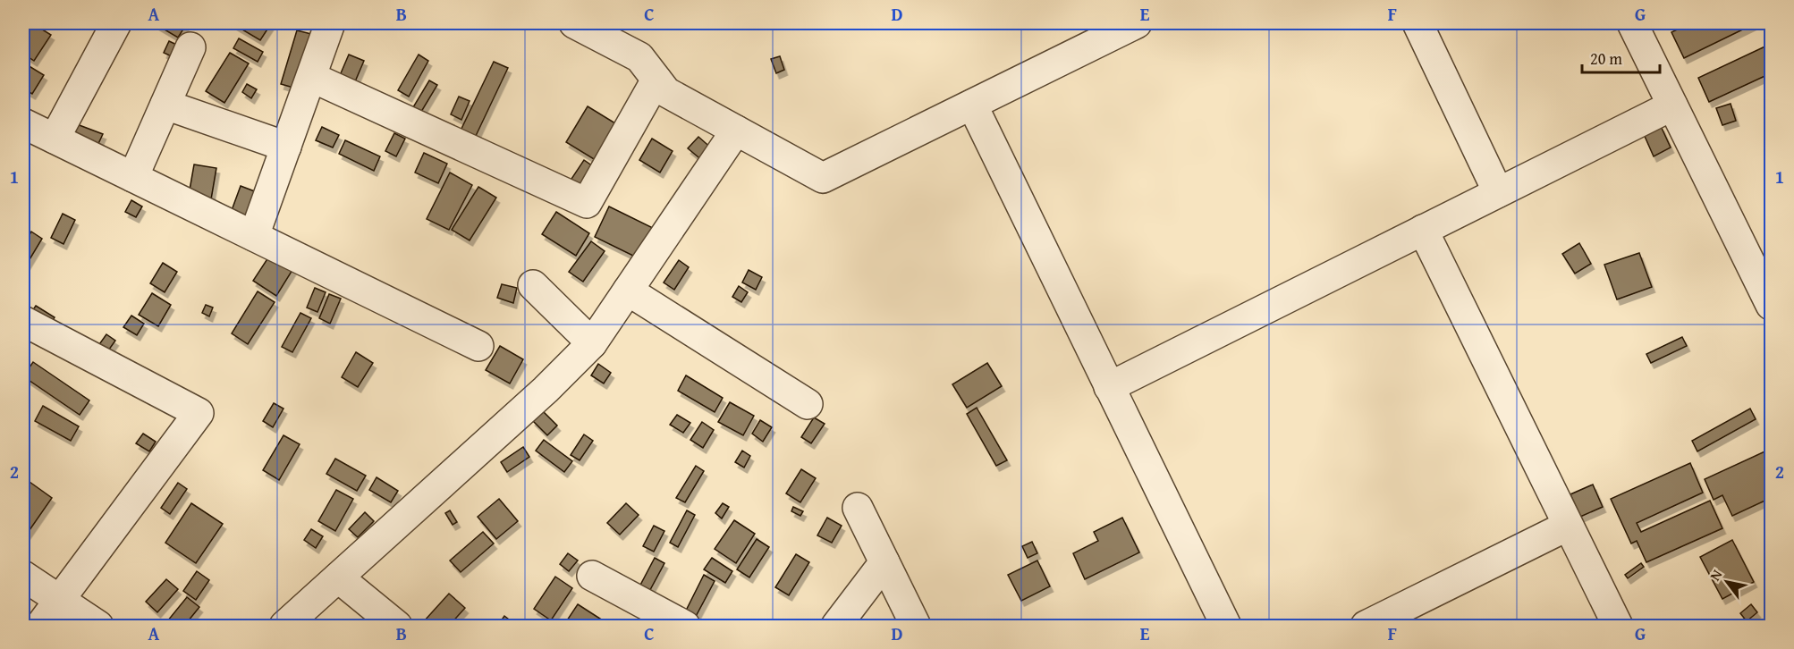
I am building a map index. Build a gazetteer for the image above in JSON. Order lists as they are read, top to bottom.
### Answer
{
  "scale_bar": "20 m",
  "north": "top left",
  "grid": {
    "columns": [
      "A",
      "B",
      "C",
      "D",
      "E",
      "F",
      "G"
    ],
    "rows": ["1", "2"]
  }
}
